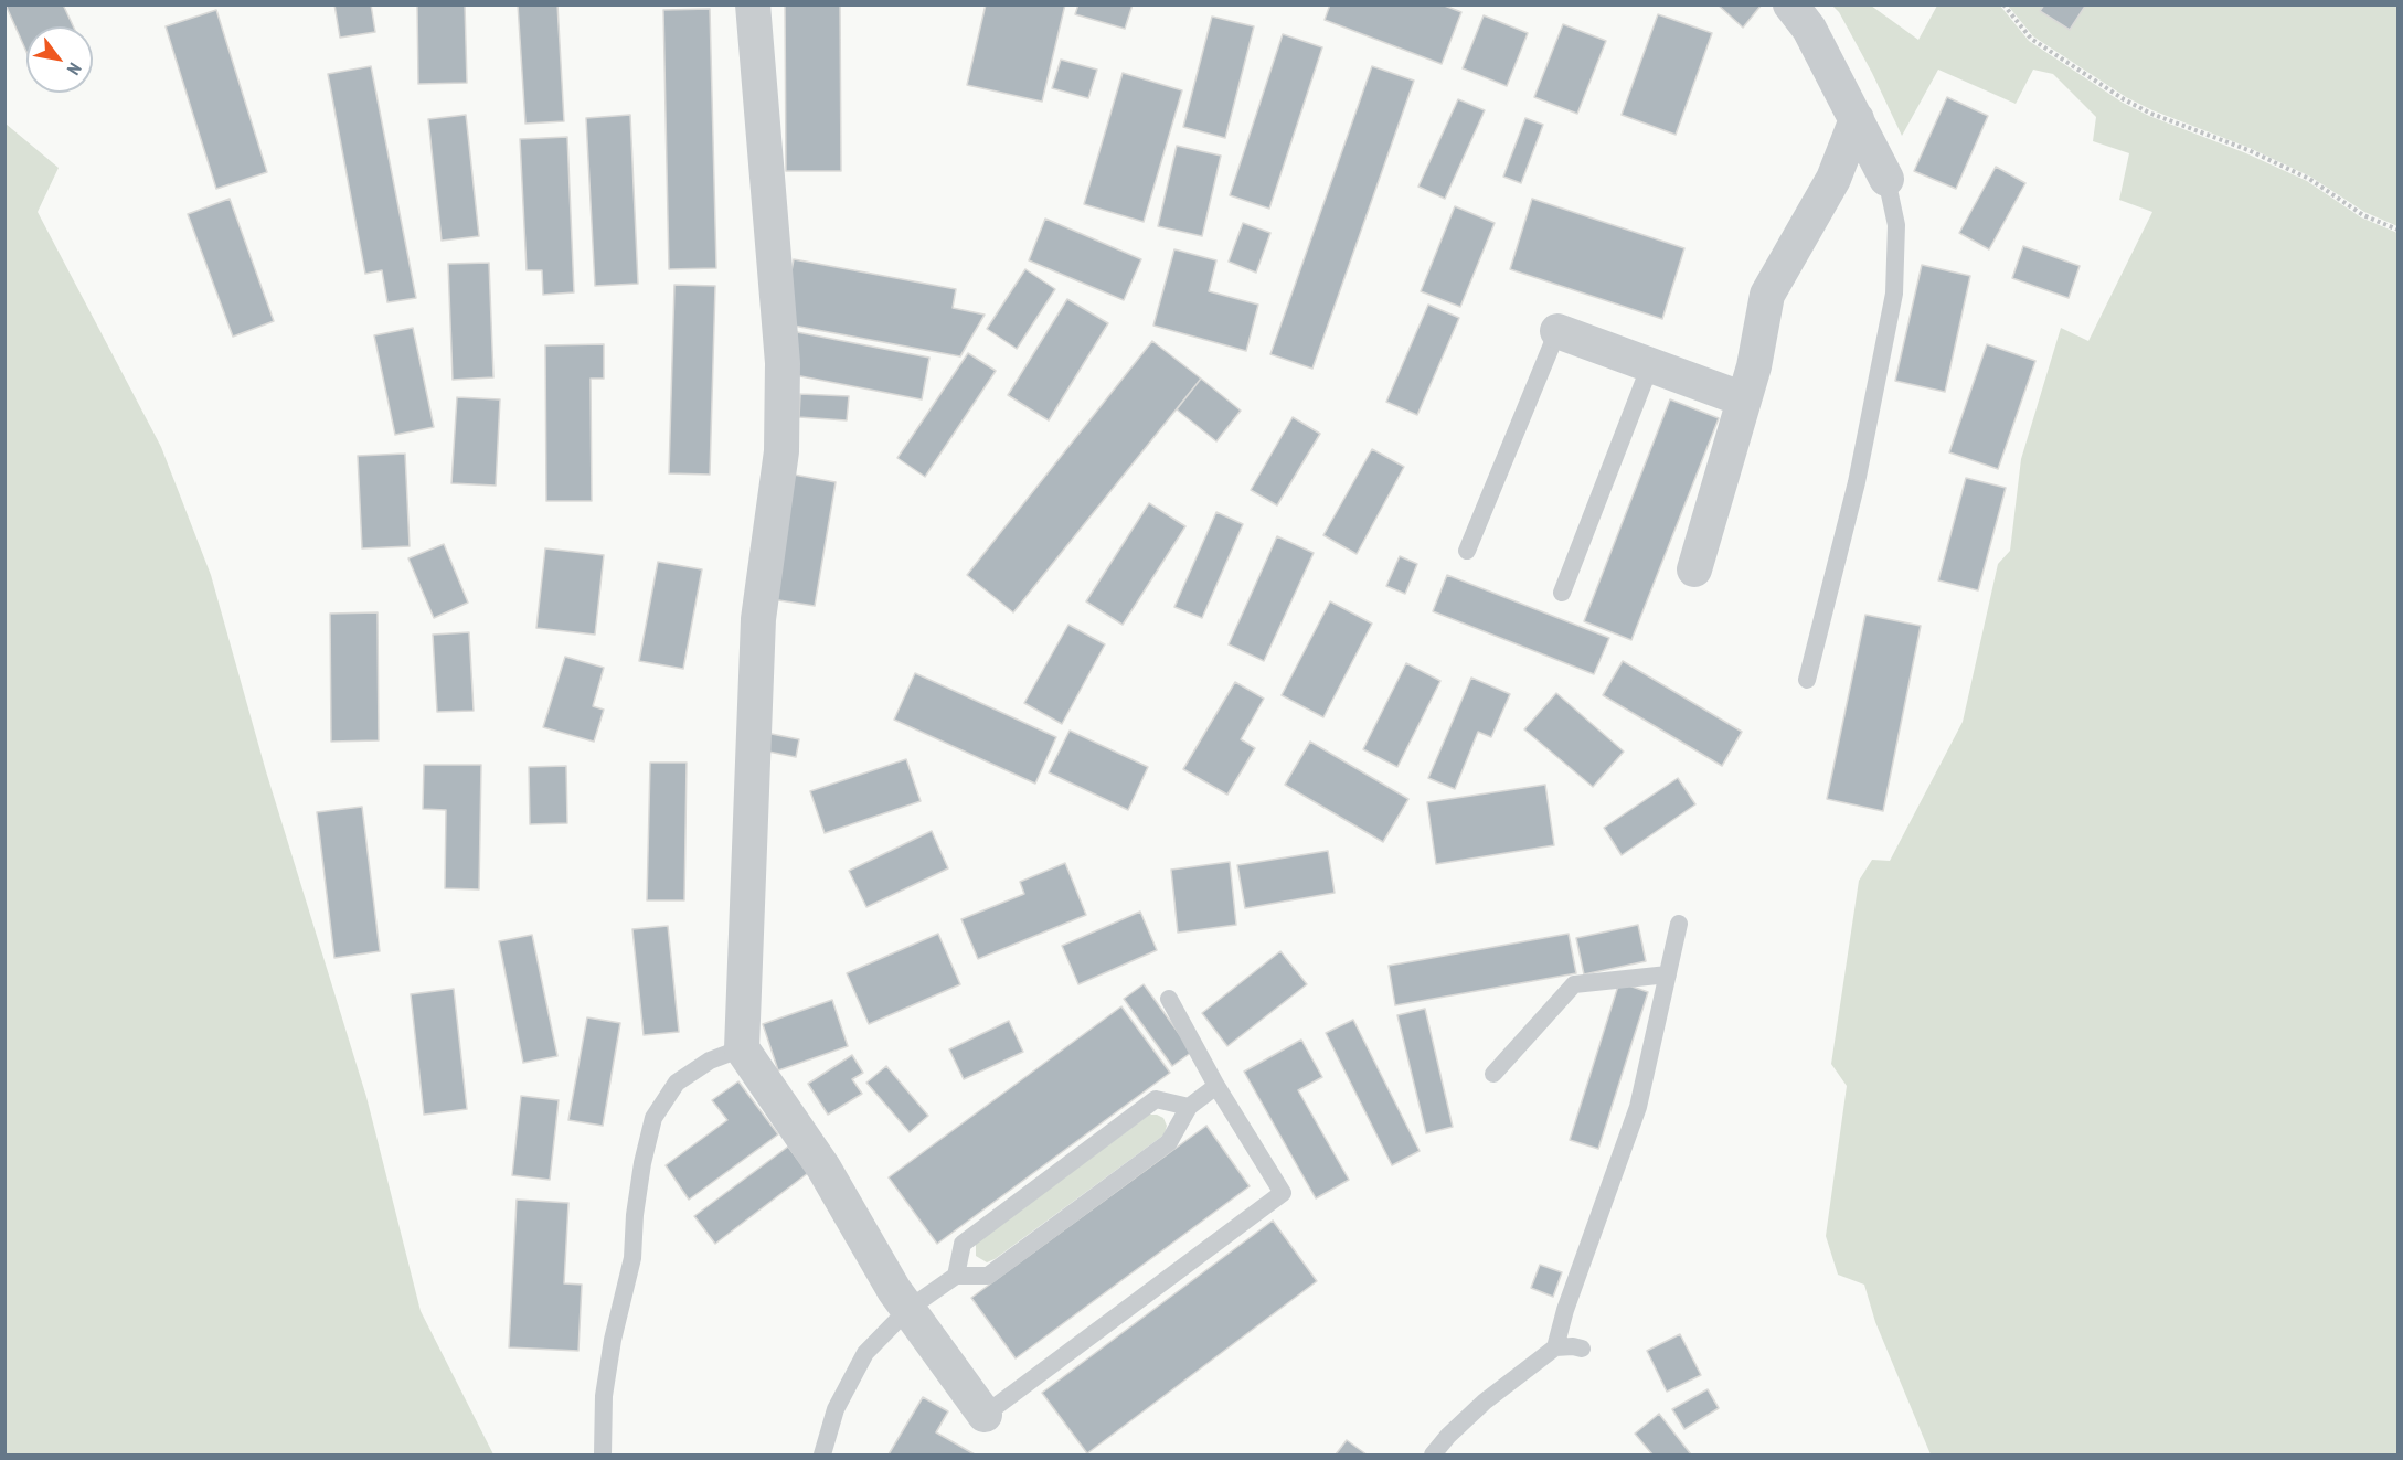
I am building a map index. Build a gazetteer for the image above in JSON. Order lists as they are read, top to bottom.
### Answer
{
  "north": "bottom right"
}
